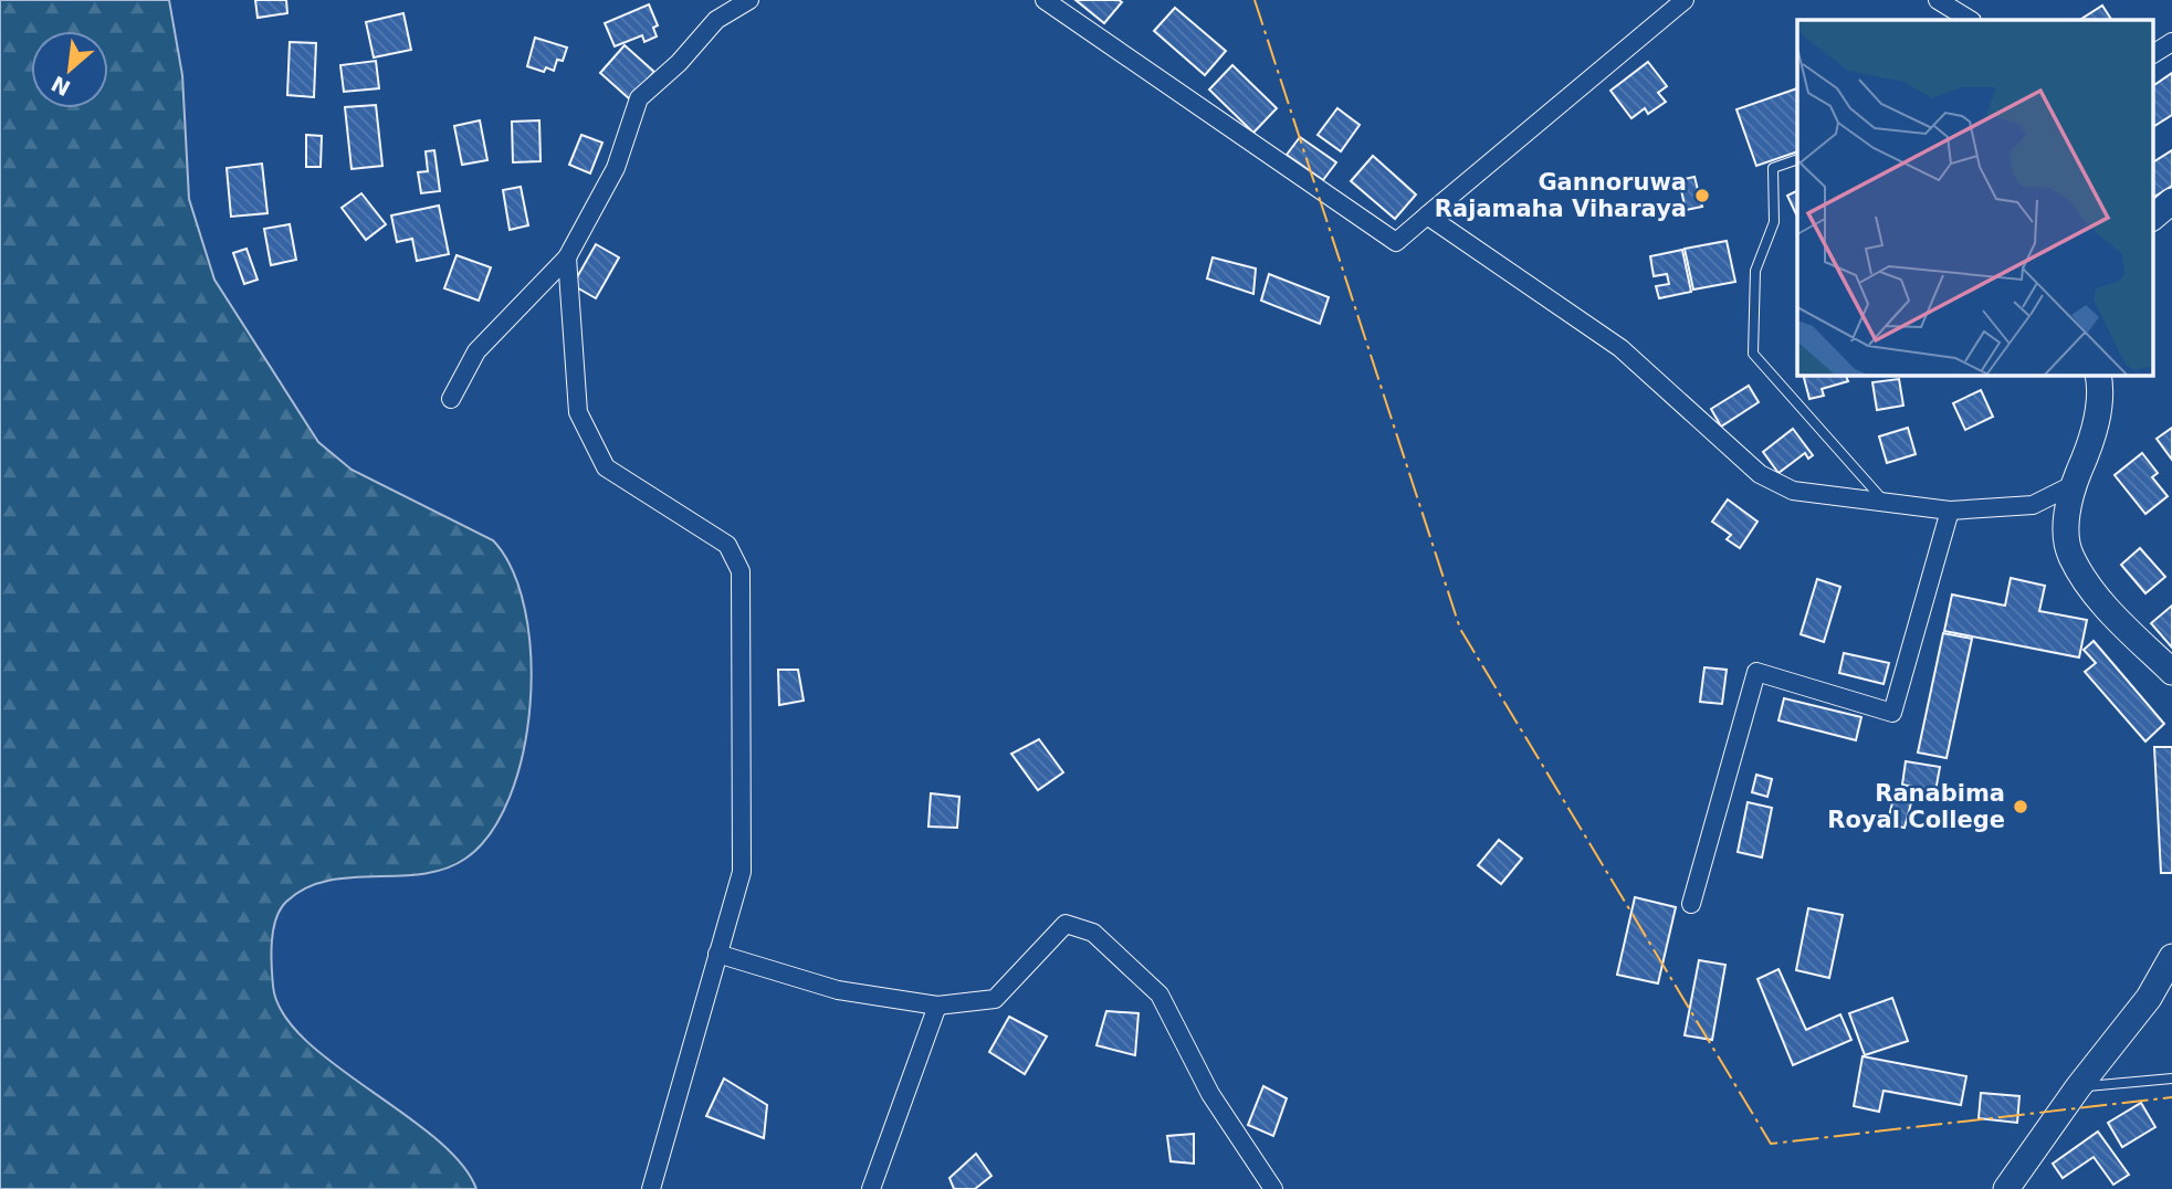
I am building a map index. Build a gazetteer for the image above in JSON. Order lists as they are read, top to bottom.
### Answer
{
  "places": ["Gannoruwa Rajamaha Viharaya", "Ranabima Royal College"],
  "north": "bottom left"
}
